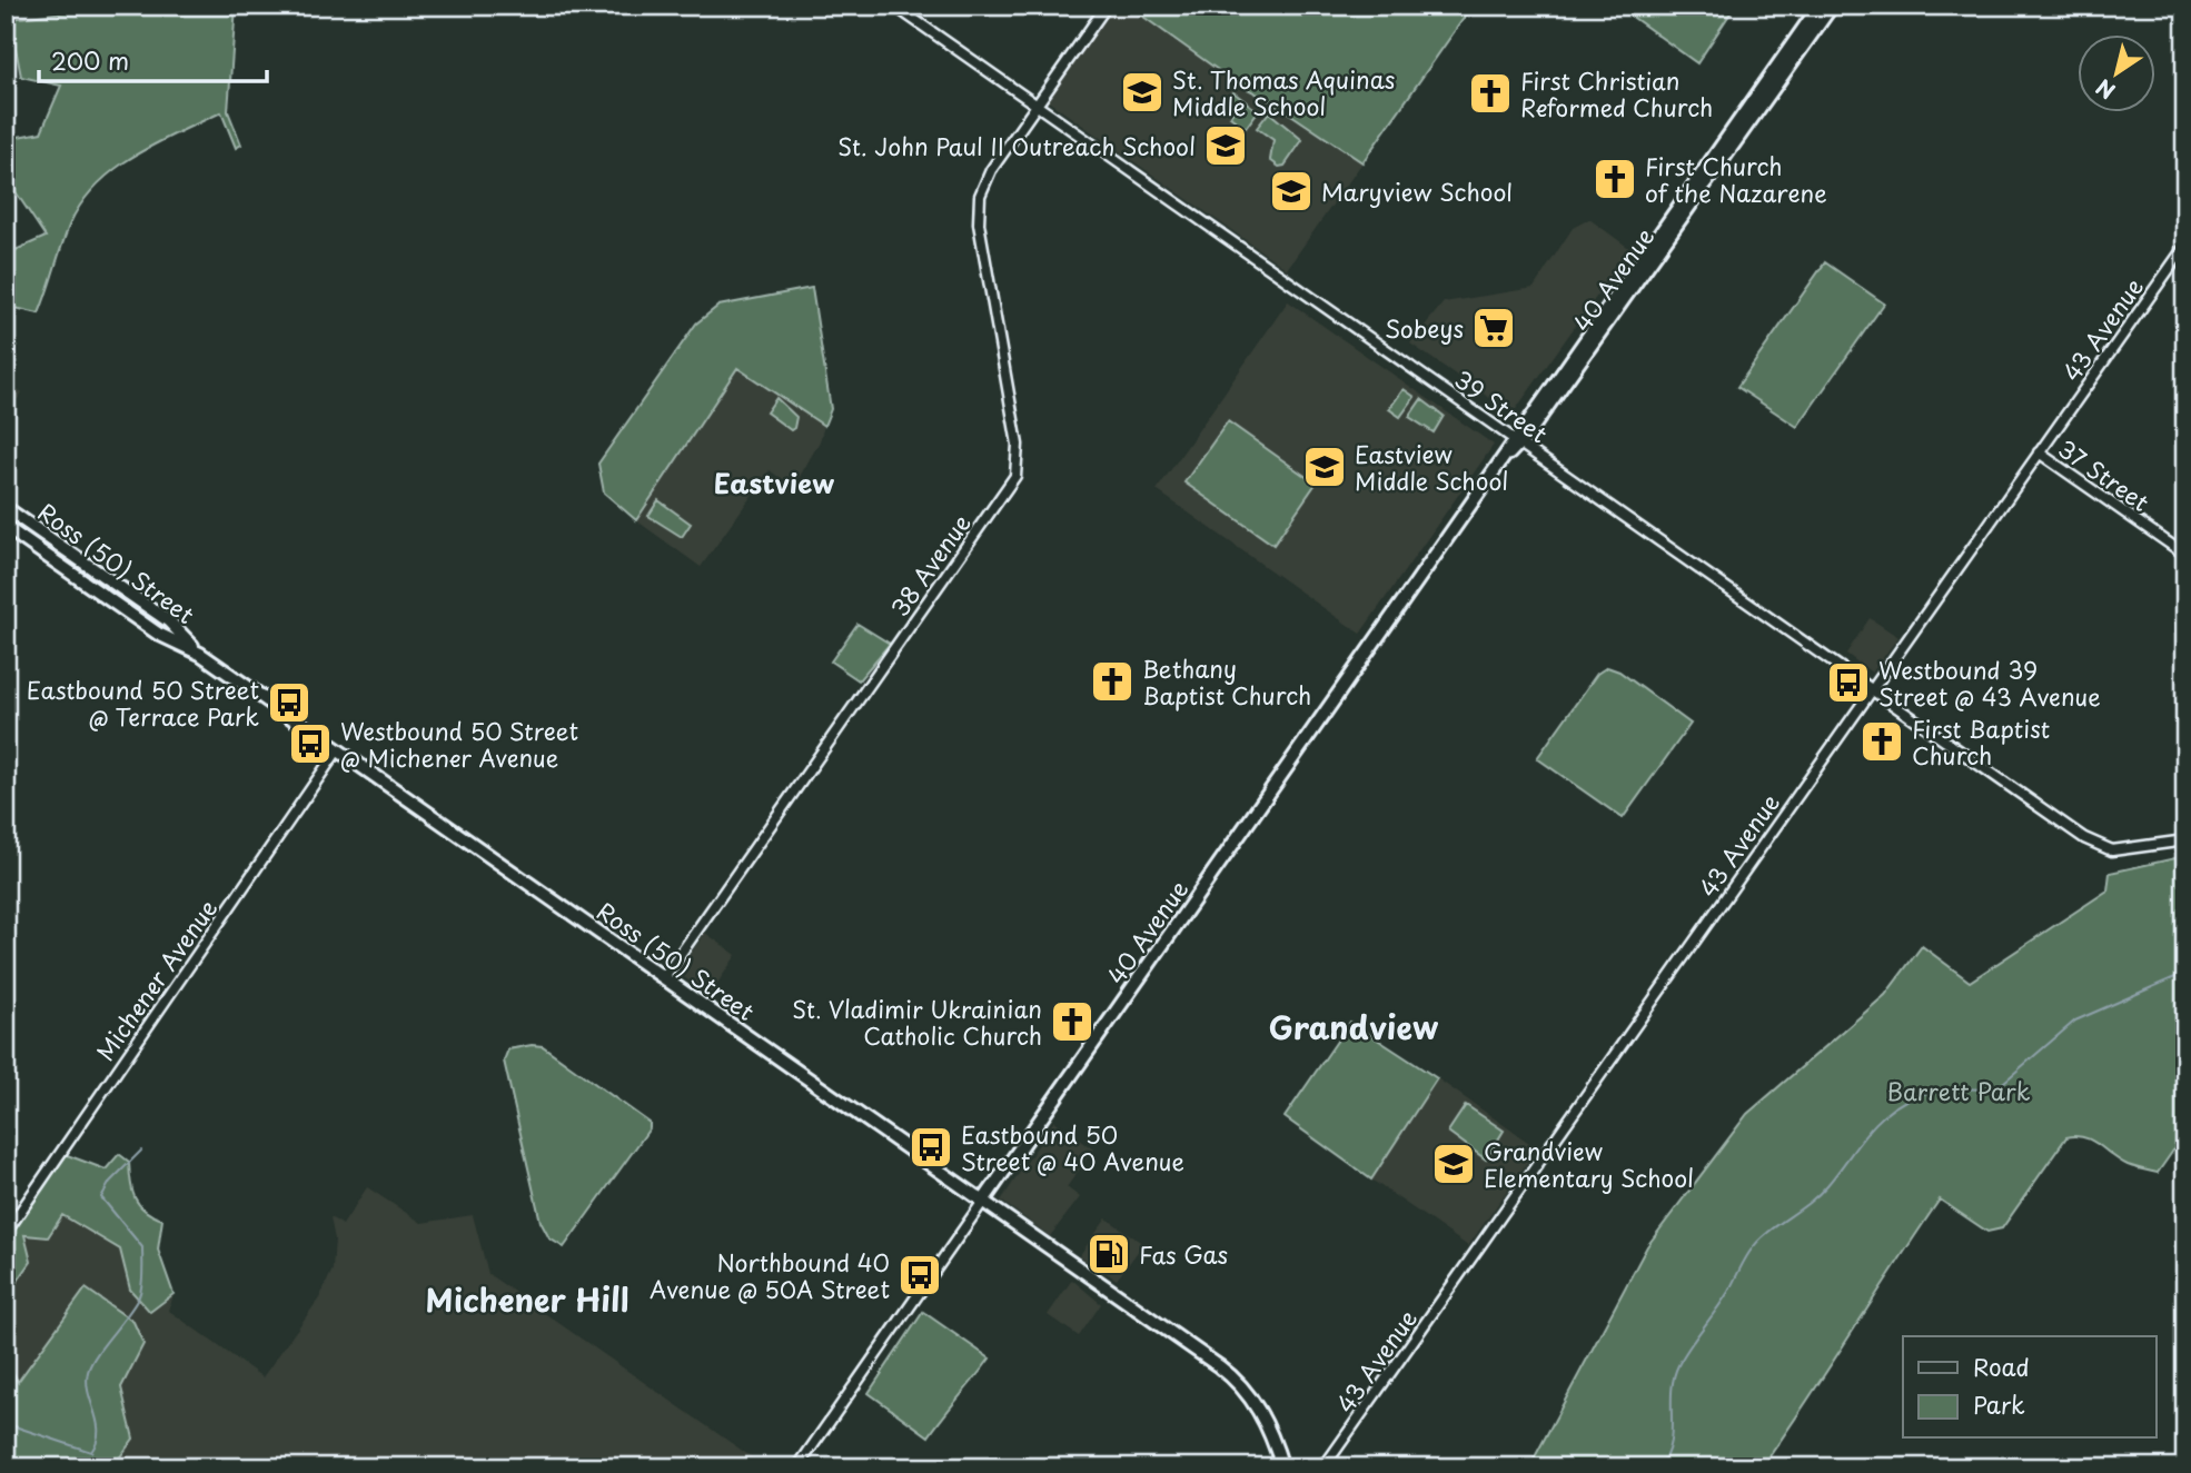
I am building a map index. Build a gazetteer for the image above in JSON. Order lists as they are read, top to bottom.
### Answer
{
  "streets": {
    "main road": ["40 Avenue", "Ross (50) Street"],
    "street": [
      "43 Avenue",
      "39 Street",
      "37 Street",
      "38 Avenue",
      "Michener Avenue"
    ]
  },
  "crossings": [
    ["40 Avenue", "39 Street"],
    ["40 Avenue", "Ross (50) Street"],
    ["43 Avenue", "39 Street"],
    ["43 Avenue", "37 Street"],
    ["39 Street", "38 Avenue"],
    ["Ross (50) Street", "38 Avenue"],
    ["Ross (50) Street", "Michener Avenue"]
  ],
  "districts": ["Eastview", "Grandview", "Michener Hill"],
  "parks": ["Barrett Park"],
  "places": {
    "school or university": [
      "St. Thomas Aquinas Middle School",
      "St. John Paul II Outreach School",
      "Maryview School",
      "Eastview Middle School",
      "Grandview Elementary School"
    ],
    "church": [
      "First Christian Reformed Church",
      "First Church of the Nazarene",
      "Bethany Baptist Church",
      "First Baptist Church",
      "St. Vladimir Ukrainian Catholic Church"
    ],
    "supermarket": ["Sobeys"],
    "bus stop": [
      "Westbound 39 Street @ 43 Avenue",
      "Eastbound 50 Street @ Terrace Park",
      "Westbound 50 Street @ Michener Avenue",
      "Eastbound 50 Street @ 40 Avenue",
      "Northbound 40 Avenue @ 50A Street"
    ],
    "fuel station": ["Fas Gas"]
  },
  "legend": ["Road", "Park"],
  "scale_bar": "200 m",
  "north": "bottom left"
}
